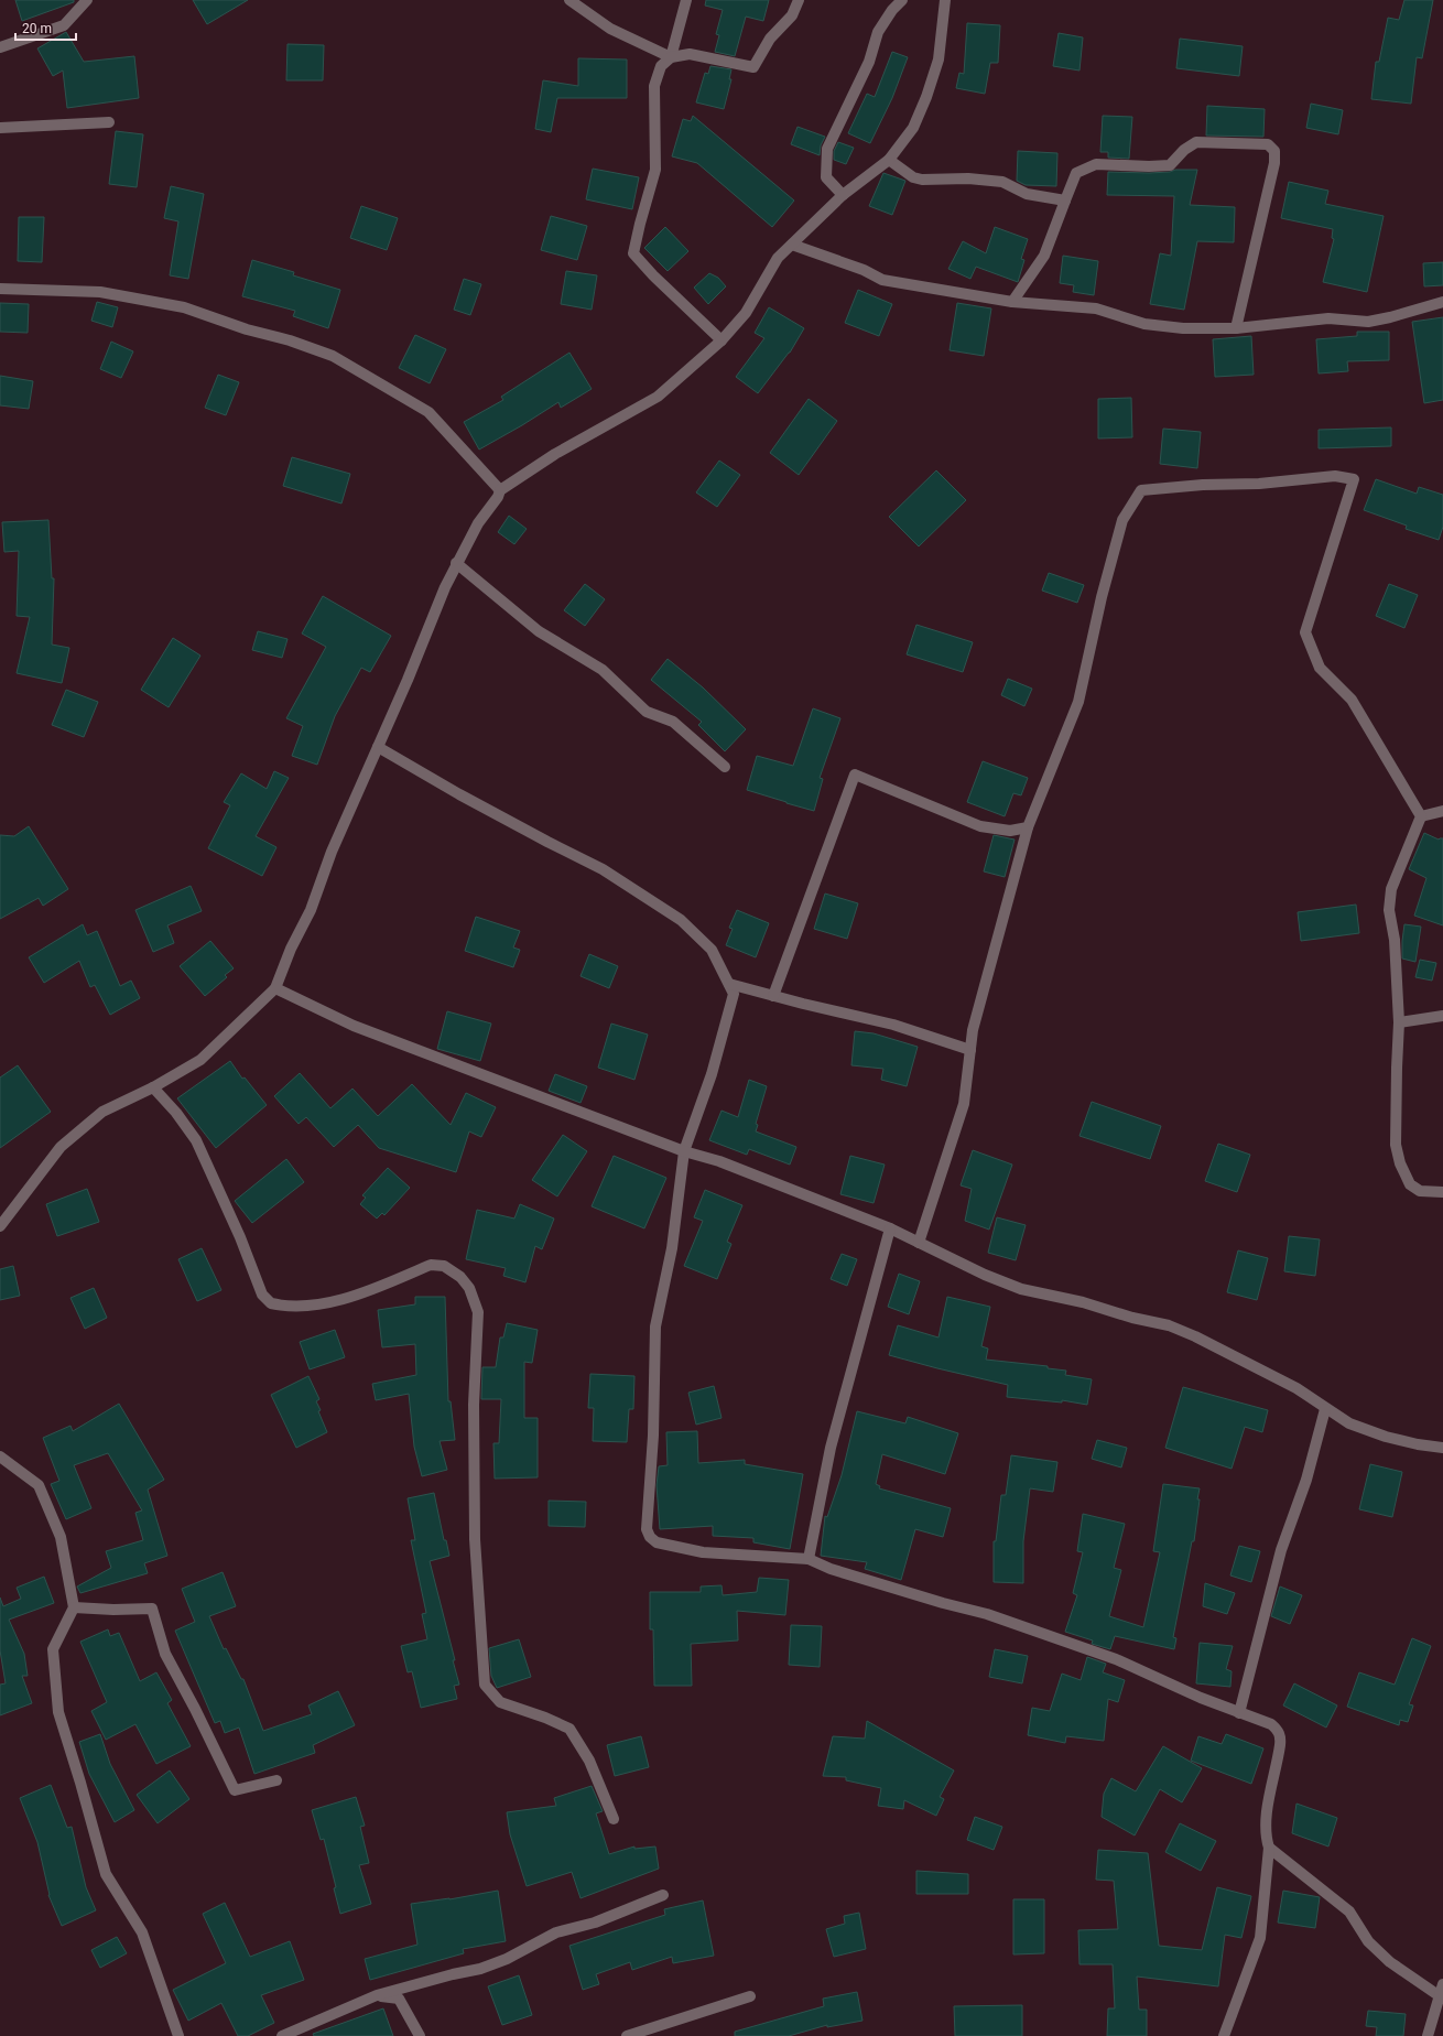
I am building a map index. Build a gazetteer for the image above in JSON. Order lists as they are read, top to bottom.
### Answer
{
  "scale_bar": "20 m"
}
